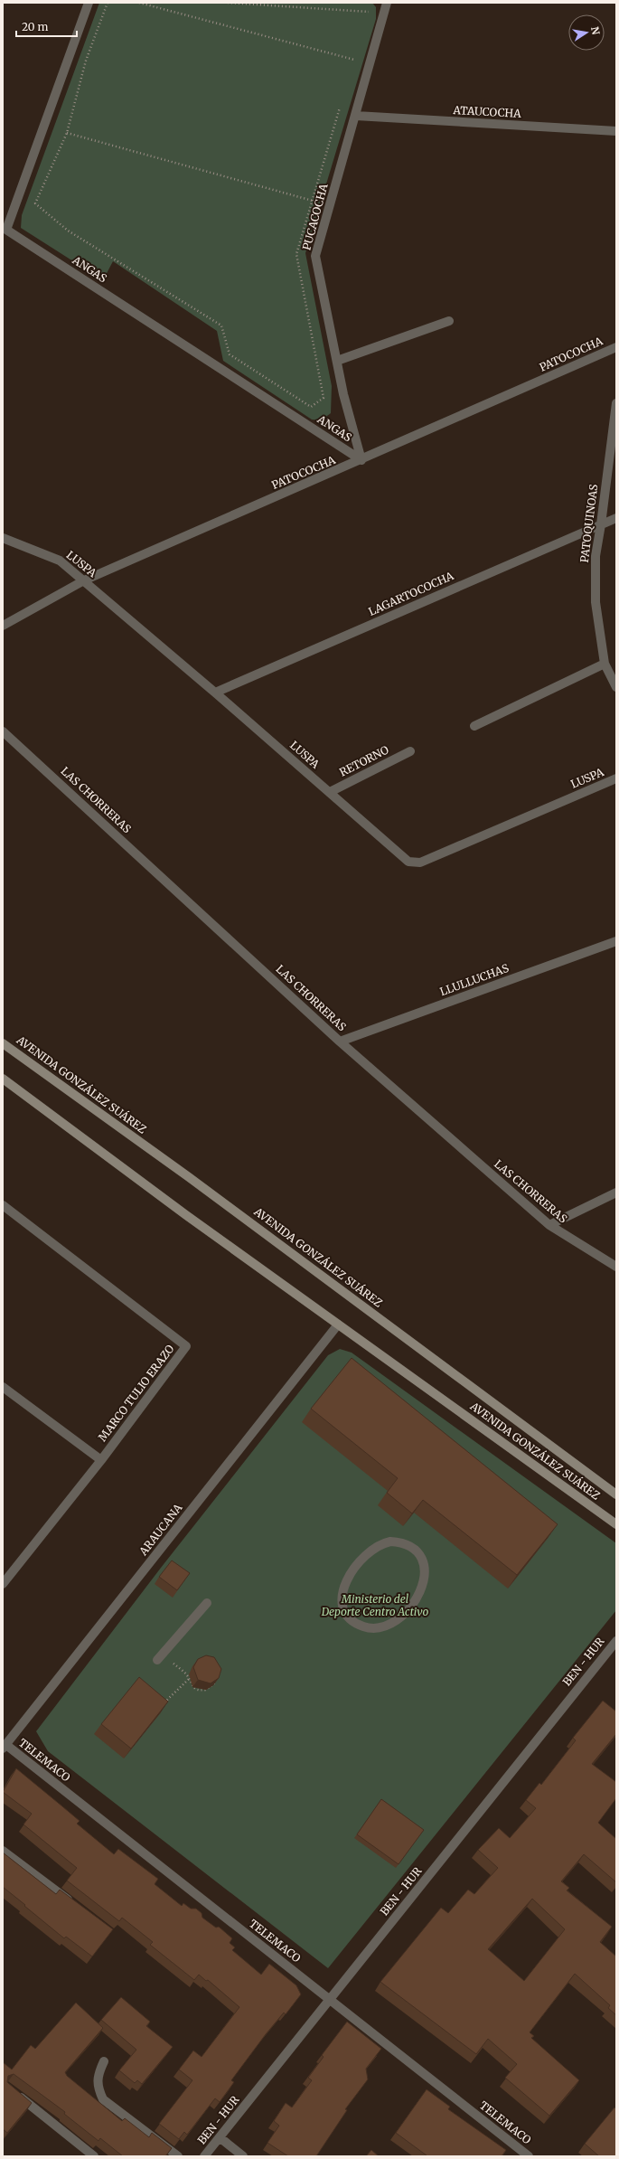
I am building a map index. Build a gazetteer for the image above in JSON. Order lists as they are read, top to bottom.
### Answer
{
  "streets": {
    "main road": ["AVENIDA GONZÁLEZ SUÁREZ"],
    "street": [
      "ATAUCOCHA",
      "PUCACOCHA",
      "ANGAS",
      "PATOCOCHA",
      "PATOQUINOAS",
      "LUSPA",
      "LAGARTOCOCHA",
      "RETORNO",
      "LAS CHORRERAS",
      "LLULLUCHAS",
      "MARCO TULIO ERAZO",
      "ARAUCANA",
      "BEN - HUR",
      "TELEMACO"
    ]
  },
  "crossings": [
    ["ATAUCOCHA", "PUCACOCHA"],
    ["PUCACOCHA", "ANGAS"],
    ["PUCACOCHA", "PATOCOCHA"],
    ["ANGAS", "PATOCOCHA"],
    ["PATOCOCHA", "LUSPA"],
    ["PATOQUINOAS", "LAGARTOCOCHA"],
    ["LUSPA", "LAGARTOCOCHA"],
    ["LUSPA", "RETORNO"],
    ["LAS CHORRERAS", "LLULLUCHAS"],
    ["AVENIDA GONZÁLEZ SUÁREZ", "ARAUCANA"],
    ["ARAUCANA", "TELEMACO"],
    ["BEN - HUR", "TELEMACO"]
  ],
  "parks": ["Ministerio del Deporte Centro Activo"],
  "scale_bar": "20 m",
  "north": "right"
}
